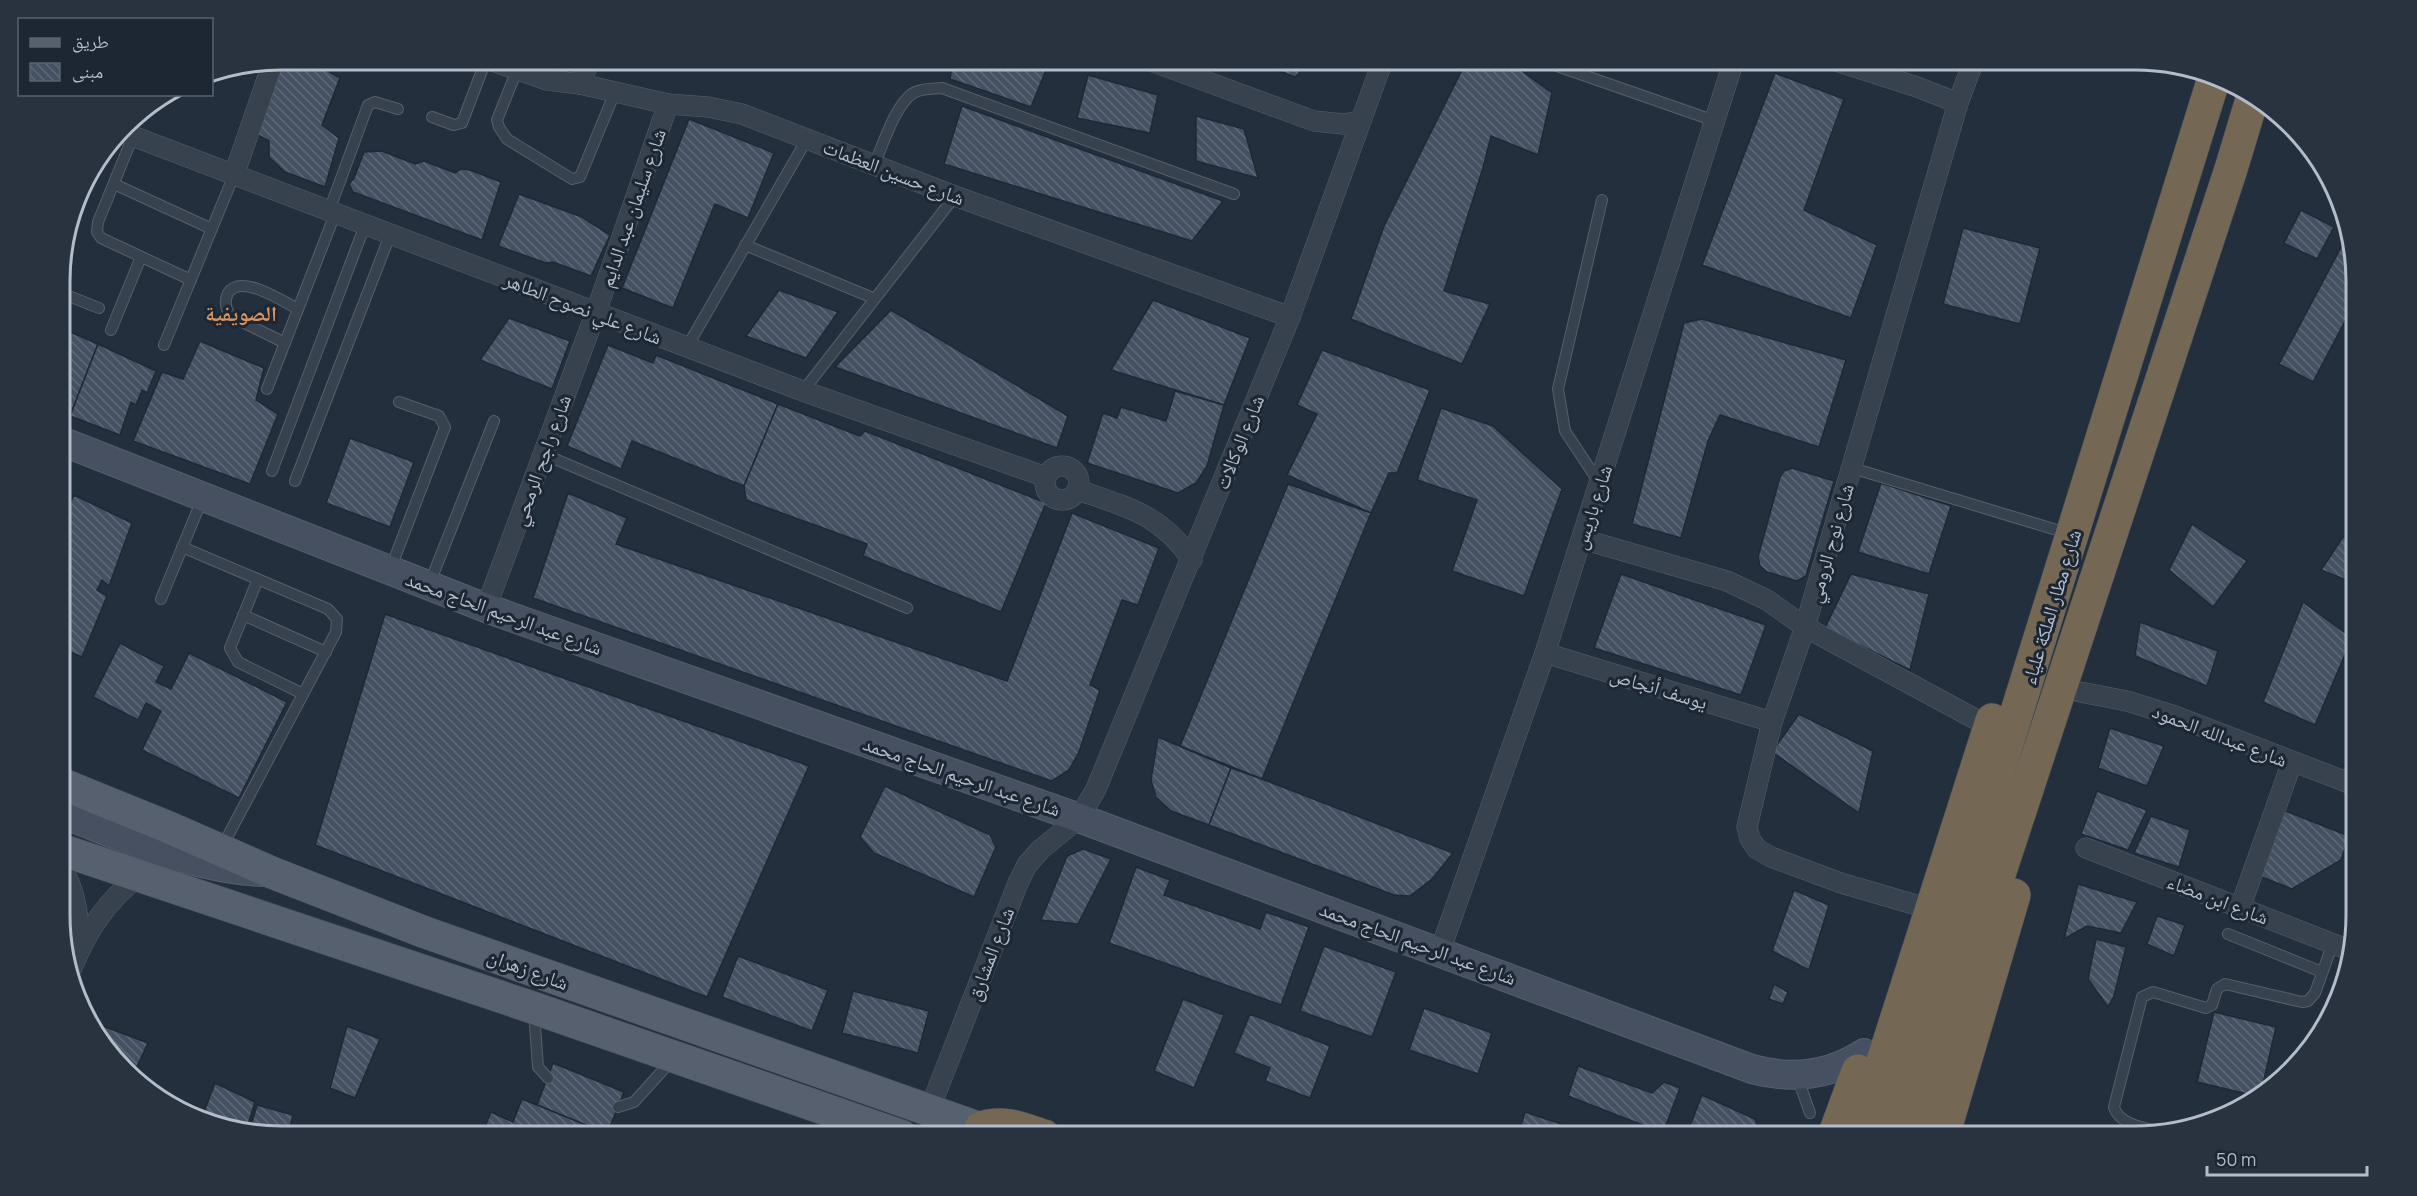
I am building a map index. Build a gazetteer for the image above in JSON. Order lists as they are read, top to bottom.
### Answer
{
  "streets": {
    "highway": ["شارع مطار الملكة علياء"],
    "main road": ["شارع زهران"],
    "street": [
      "شارع حسين العظمات",
      "شارع سليمان عبد الدايم",
      "شارع علي نصوح الطاهر",
      "شارع الوكالات",
      "شارع راجح الرمحي",
      "شارع باريس",
      "شارع نوح الرومي",
      "شارع عبد الرحيم الحاج محمد",
      "يوسف أنجاص",
      "شارع عبدالله الحمود",
      "شارع ابن مضاء",
      "شارع المشارق"
    ]
  },
  "crossings": [
    ["شارع حسين العظمات", "شارع سليمان عبد الدايم"],
    ["شارع حسين العظمات", "شارع الوكالات"],
    ["شارع سليمان عبد الدايم", "شارع علي نصوح الطاهر"],
    ["شارع سليمان عبد الدايم", "شارع راجح الرمحي"],
    ["شارع علي نصوح الطاهر", "شارع الوكالات"],
    ["شارع علي نصوح الطاهر", "شارع راجح الرمحي"],
    ["شارع الوكالات", "شارع عبد الرحيم الحاج محمد"],
    ["شارع الوكالات", "شارع المشارق"],
    ["شارع راجح الرمحي", "شارع عبد الرحيم الحاج محمد"],
    ["شارع باريس", "شارع عبد الرحيم الحاج محمد"],
    ["شارع باريس", "يوسف أنجاص"],
    ["شارع نوح الرومي", "يوسف أنجاص"],
    ["شارع عبد الرحيم الحاج محمد", "شارع المشارق"],
    ["شارع المشارق", "شارع زهران"]
  ],
  "districts": ["الصويفية"],
  "legend": ["طريق", "مبنى"],
  "scale_bar": "50 m"
}
